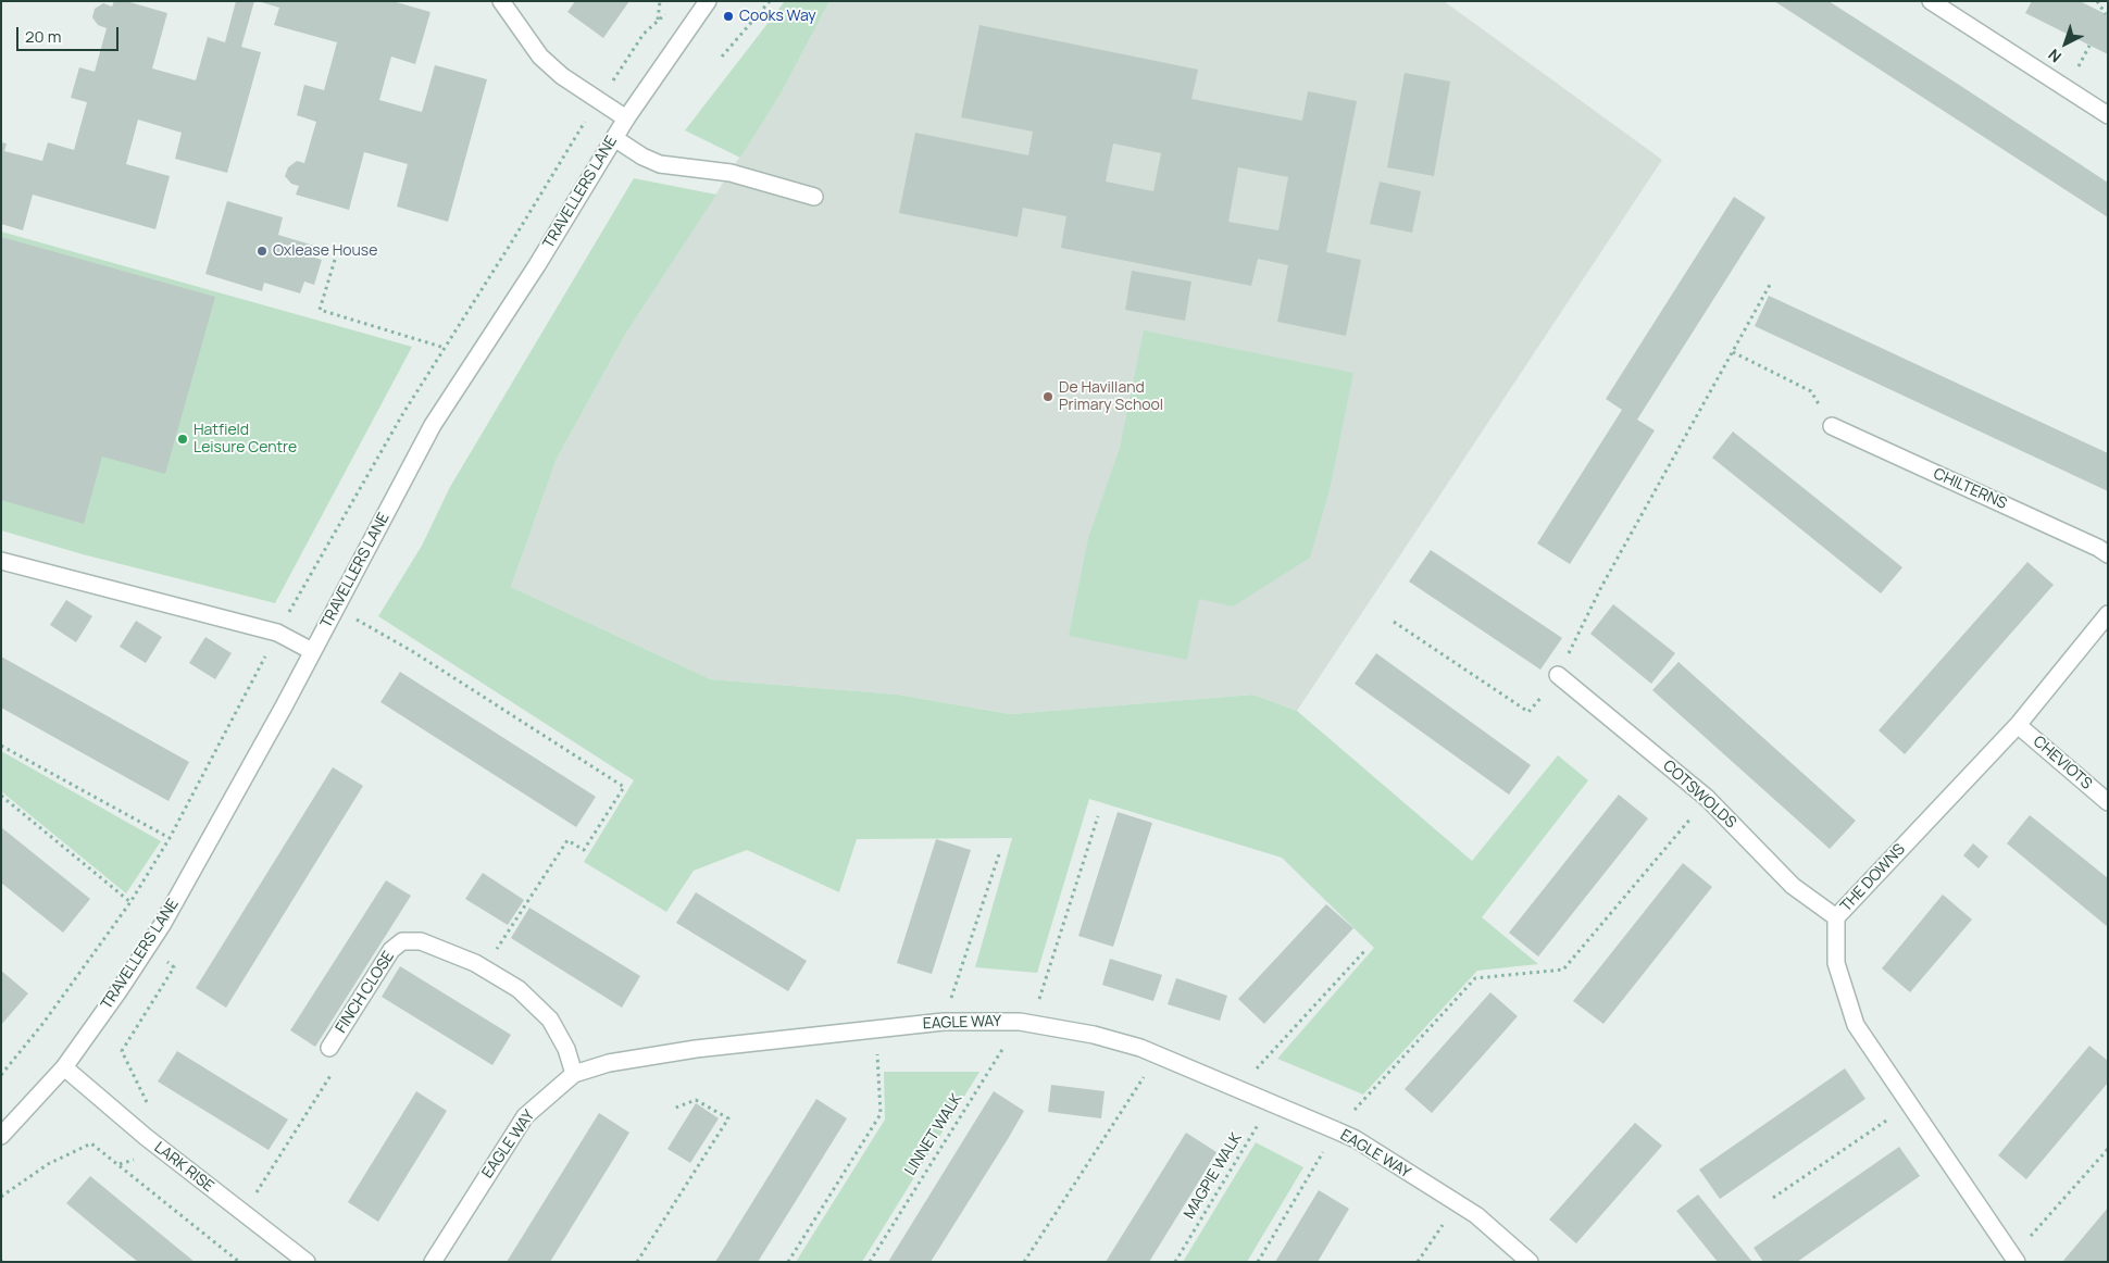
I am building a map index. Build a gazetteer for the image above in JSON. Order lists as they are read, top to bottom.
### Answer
{
  "streets": {
    "street": [
      "TRAVELLERS LANE",
      "CHILTERNS",
      "CHEVIOTS",
      "COTSWOLDS",
      "THE DOWNS",
      "FINCH CLOSE",
      "EAGLE WAY",
      "LARK RISE"
    ],
    "path": ["LINNET WALK", "MAGPIE WALK"]
  },
  "crossings": [
    ["TRAVELLERS LANE", "LARK RISE"],
    ["CHEVIOTS", "THE DOWNS"],
    ["COTSWOLDS", "THE DOWNS"],
    ["FINCH CLOSE", "EAGLE WAY"],
    ["EAGLE WAY", "LINNET WALK"],
    ["EAGLE WAY", "MAGPIE WALK"]
  ],
  "places": [
    "Cooks Way",
    "Oxlease House",
    "De Havilland Primary School",
    "Hatfield Leisure Centre"
  ],
  "scale_bar": "20 m",
  "north": "bottom left"
}
